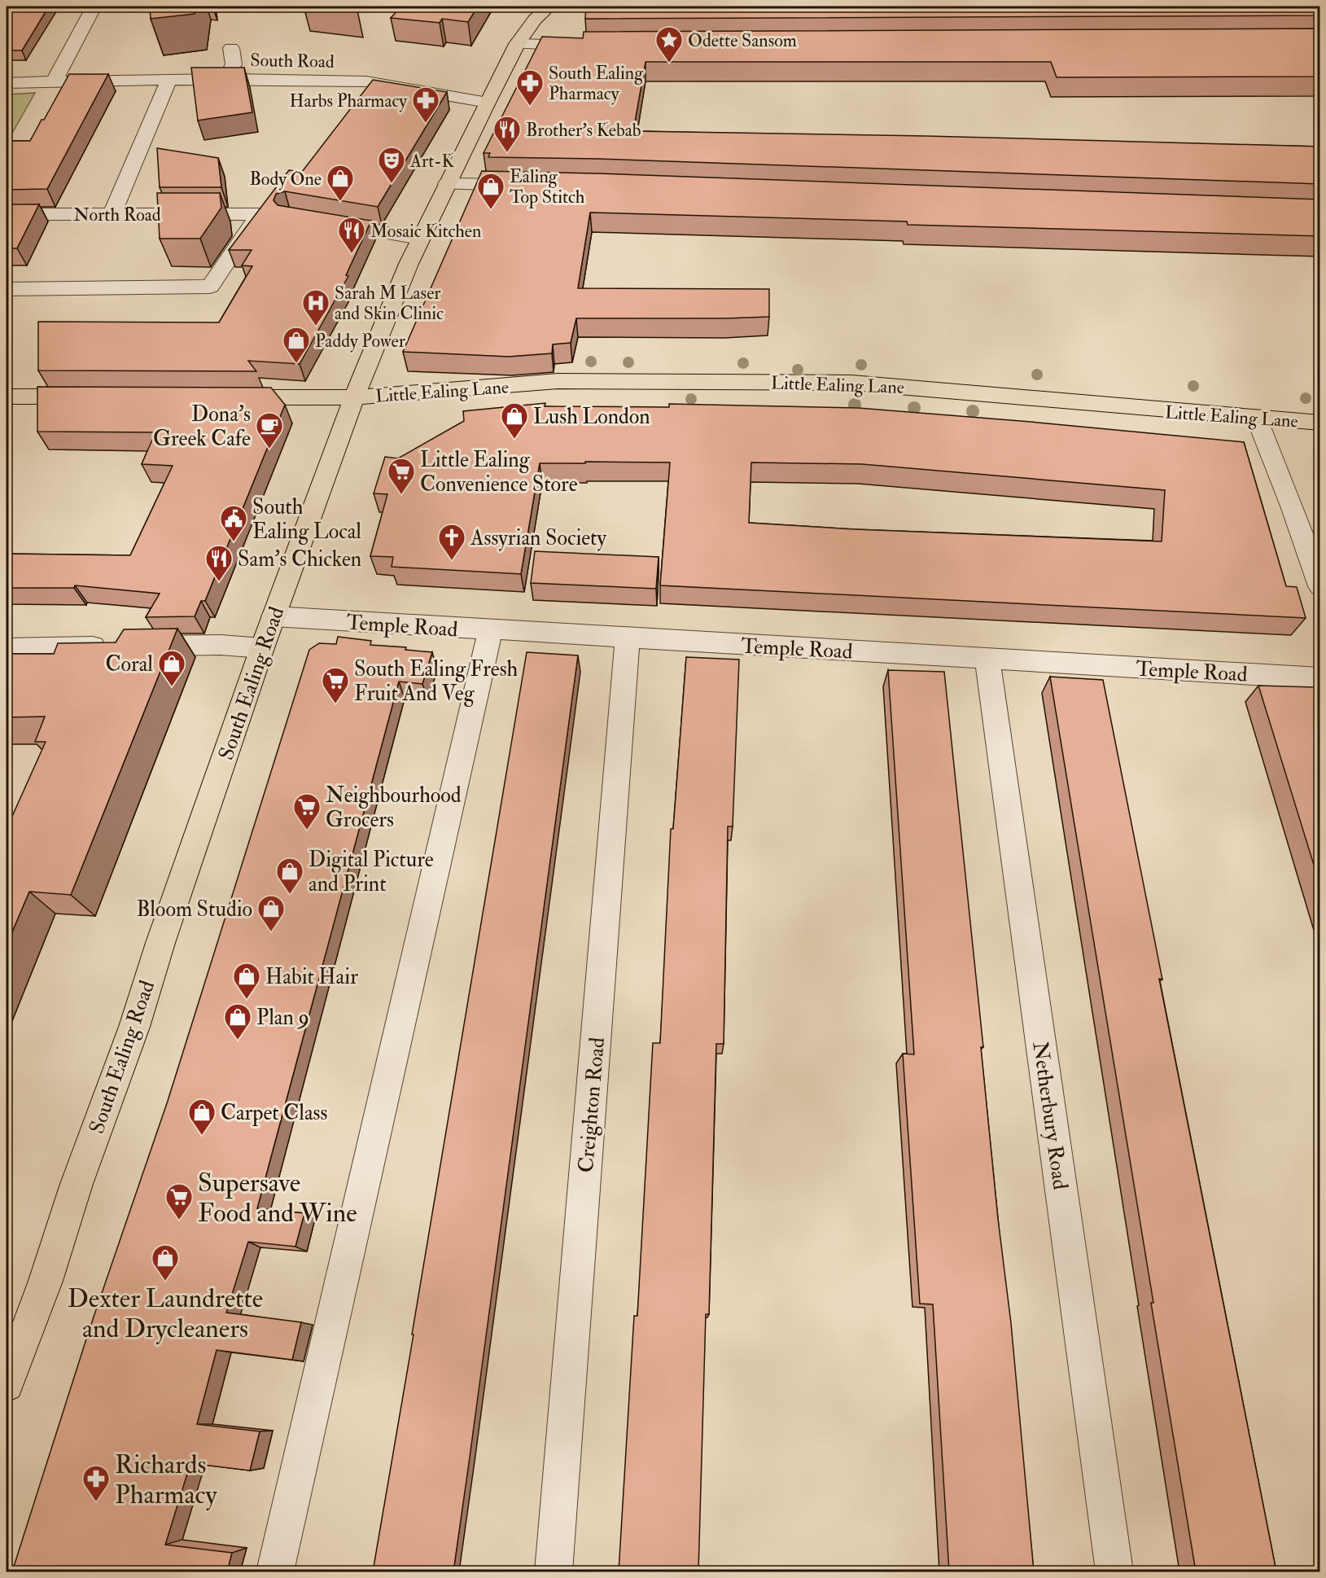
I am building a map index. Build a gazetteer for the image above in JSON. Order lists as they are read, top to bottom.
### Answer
{
  "streets": {
    "main road": ["Little Ealing Lane", "South Ealing Road"],
    "street": [
      "South Road",
      "North Road",
      "Temple Road",
      "Creighton Road",
      "Netherbury Road"
    ]
  },
  "crossings": [
    ["South Road", "South Ealing Road"],
    ["Little Ealing Lane", "South Ealing Road"],
    ["Temple Road", "South Ealing Road"],
    ["Temple Road", "Creighton Road"],
    ["Temple Road", "Netherbury Road"]
  ],
  "places": {
    "place": ["Odette Sansom"],
    "pharmacy": ["South Ealing Pharmacy", "Harbs Pharmacy", "Richards Pharmacy"],
    "restaurant": ["Brother's Kebab", "Mosaic Kitchen", "Sam's Chicken"],
    "theatre": ["Art-K"],
    "shop": [
      "Body One",
      "Ealing Top Stitch",
      "Paddy Power",
      "Lush London",
      "Coral",
      "Digital Picture and Print",
      "Bloom Studio",
      "Habit Hair",
      "Plan 9",
      "Carpet Class",
      "Dexter Laundrette and Drycleaners"
    ],
    "hospital": ["Sarah M Laser and Skin Clinic"],
    "cafe": ["Dona's Greek Cafe"],
    "supermarket": [
      "Little Ealing Convenience Store",
      "South Ealing Fresh Fruit And Veg",
      "Neighbourhood Grocers",
      "Supersave Food and Wine"
    ],
    "public building": ["South Ealing Local"],
    "church": ["Assyrian Society"]
  }
}
